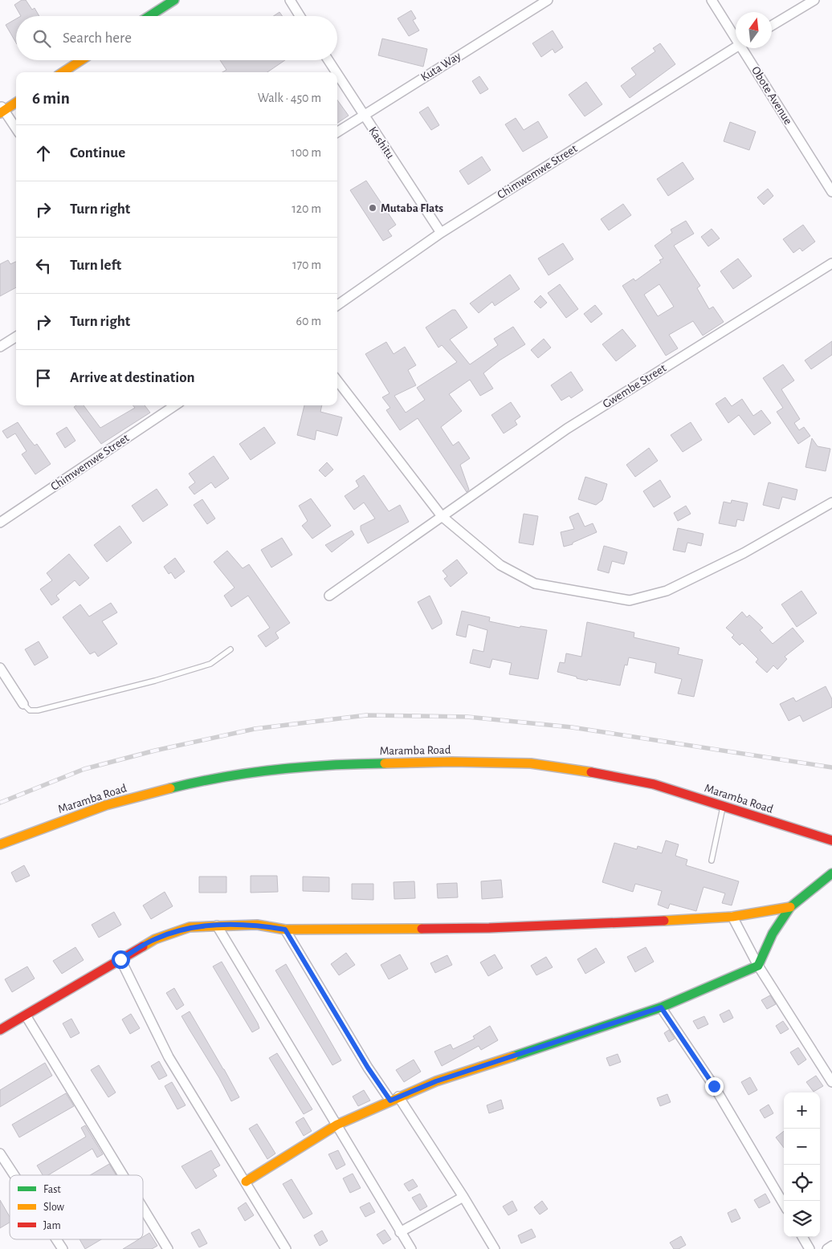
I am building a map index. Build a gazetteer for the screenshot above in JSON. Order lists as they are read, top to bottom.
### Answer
{
  "streets": {
    "main road": ["Maramba Road"],
    "street": [
      "Kuta Way",
      "Obote Avenue",
      "Kashitu",
      "Chimwemwe Street",
      "Gwembe Street"
    ]
  },
  "crossings": [
    ["Kuta Way", "Kashitu"],
    ["Kashitu", "Chimwemwe Street"]
  ],
  "places": ["Mutaba Flats"],
  "legend": ["Fast", "Slow", "Jam"],
  "north": "top",
  "page": {
    "search": "Search here",
    "heading": ["6 min", "Walk · 450 m"],
    "list": [
      ["Continue", "100 m"],
      ["Turn right", "120 m"],
      ["Turn left", "170 m"],
      ["Turn right", "60 m"],
      "Arrive at destination"
    ],
    "map_buttons": ["+", "−"]
  }
}
